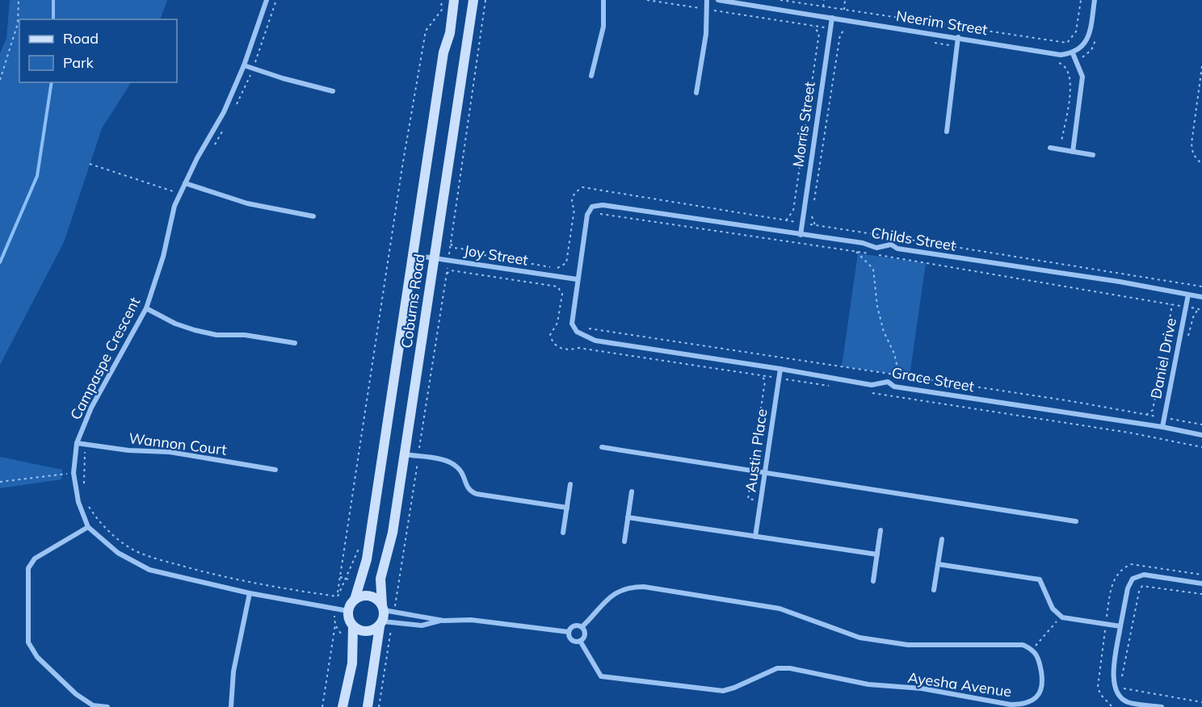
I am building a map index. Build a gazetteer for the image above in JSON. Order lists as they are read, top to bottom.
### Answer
{
  "streets": {
    "street": [
      "Neerim Street",
      "Morris Street",
      "Childs Street",
      "Joy Street",
      "Coburns Road",
      "Campaspe Crescent",
      "Daniel Drive",
      "Grace Street",
      "Wannon Court",
      "Austin Place",
      "Ayesha Avenue"
    ]
  },
  "crossings": [
    ["Neerim Street", "Morris Street"],
    ["Morris Street", "Childs Street"],
    ["Childs Street", "Joy Street"],
    ["Childs Street", "Daniel Drive"],
    ["Childs Street", "Grace Street"],
    ["Joy Street", "Coburns Road"],
    ["Joy Street", "Grace Street"],
    ["Coburns Road", "Campaspe Crescent"],
    ["Campaspe Crescent", "Wannon Court"],
    ["Daniel Drive", "Grace Street"],
    ["Grace Street", "Austin Place"]
  ],
  "legend": ["Road", "Park"]
}
